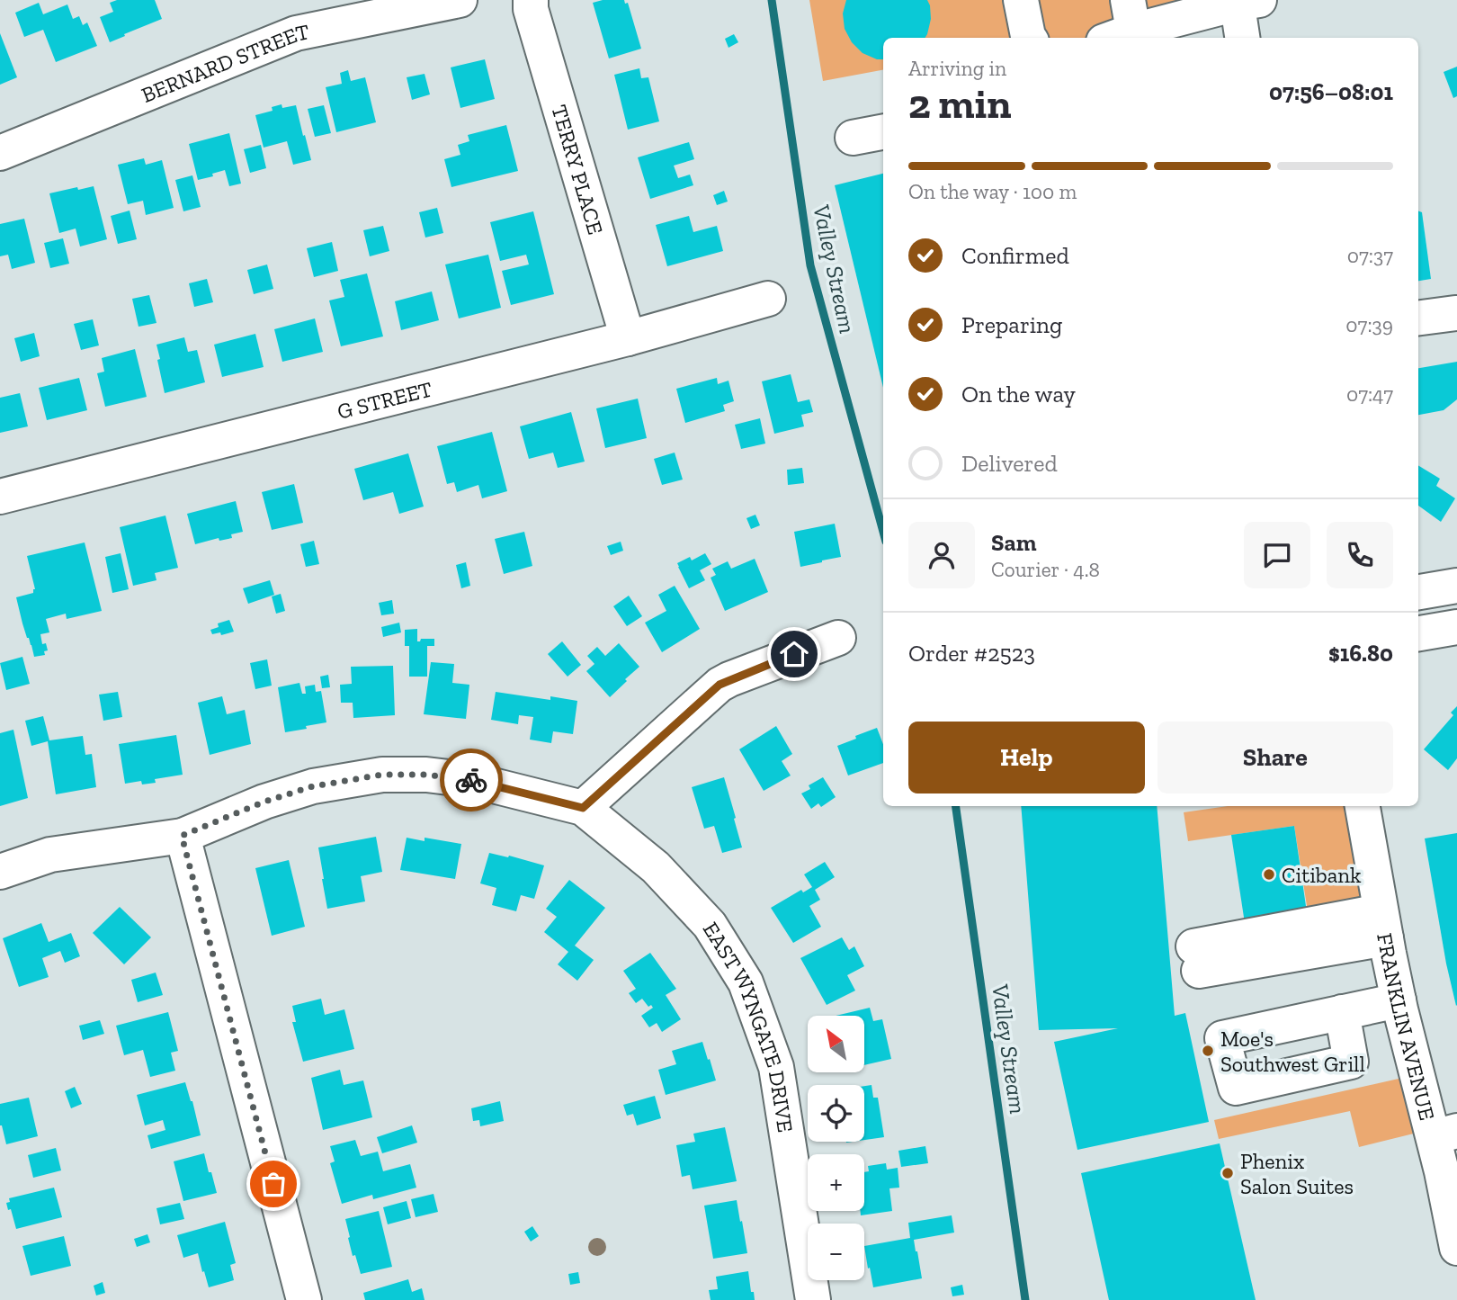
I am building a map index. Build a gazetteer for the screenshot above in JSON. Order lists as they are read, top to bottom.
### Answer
{
  "streets": {
    "street": [
      "BERNARD STREET",
      "TERRY PLACE",
      "G STREET",
      "FRANKLIN AVENUE",
      "EAST WYNGATE DRIVE"
    ]
  },
  "crossings": [
    ["TERRY PLACE", "G STREET"]
  ],
  "water": ["Valley Stream"],
  "places": ["Citibank", "Moe's Southwest Grill", "Phenix Salon Suites"],
  "north": "top left",
  "page": {
    "heading": ["2 min", "Arriving in", "07:56–08:01"],
    "panel": [
      "Sam",
      "Courier · 4.8",
      "Order #2523",
      "$16.80"
    ],
    "bar": "On the way · 100 m",
    "list": [
      ["Confirmed", "07:37"],
      ["Preparing", "07:39"],
      ["On the way", "07:47"],
      "Delivered"
    ],
    "buttons": ["Help", "Share"],
    "map_buttons": ["+", "−"]
  }
}
